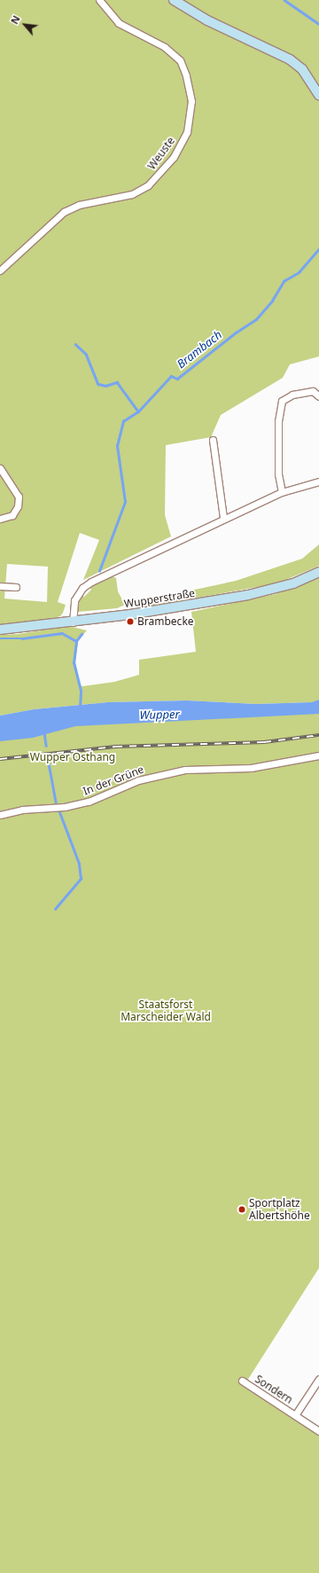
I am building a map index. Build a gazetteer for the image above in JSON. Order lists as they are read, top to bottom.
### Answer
{
  "streets": {
    "main road": ["Wupperstraße"],
    "street": ["Weuste", "In der Grüne", "Sondern"]
  },
  "water": ["Brambach", "Wupper"],
  "parks": ["Wupper Osthang", "Staatsforst Marscheider Wald"],
  "places": ["Brambecke", "Sportplatz Albertshöhe"],
  "north": "top left"
}
